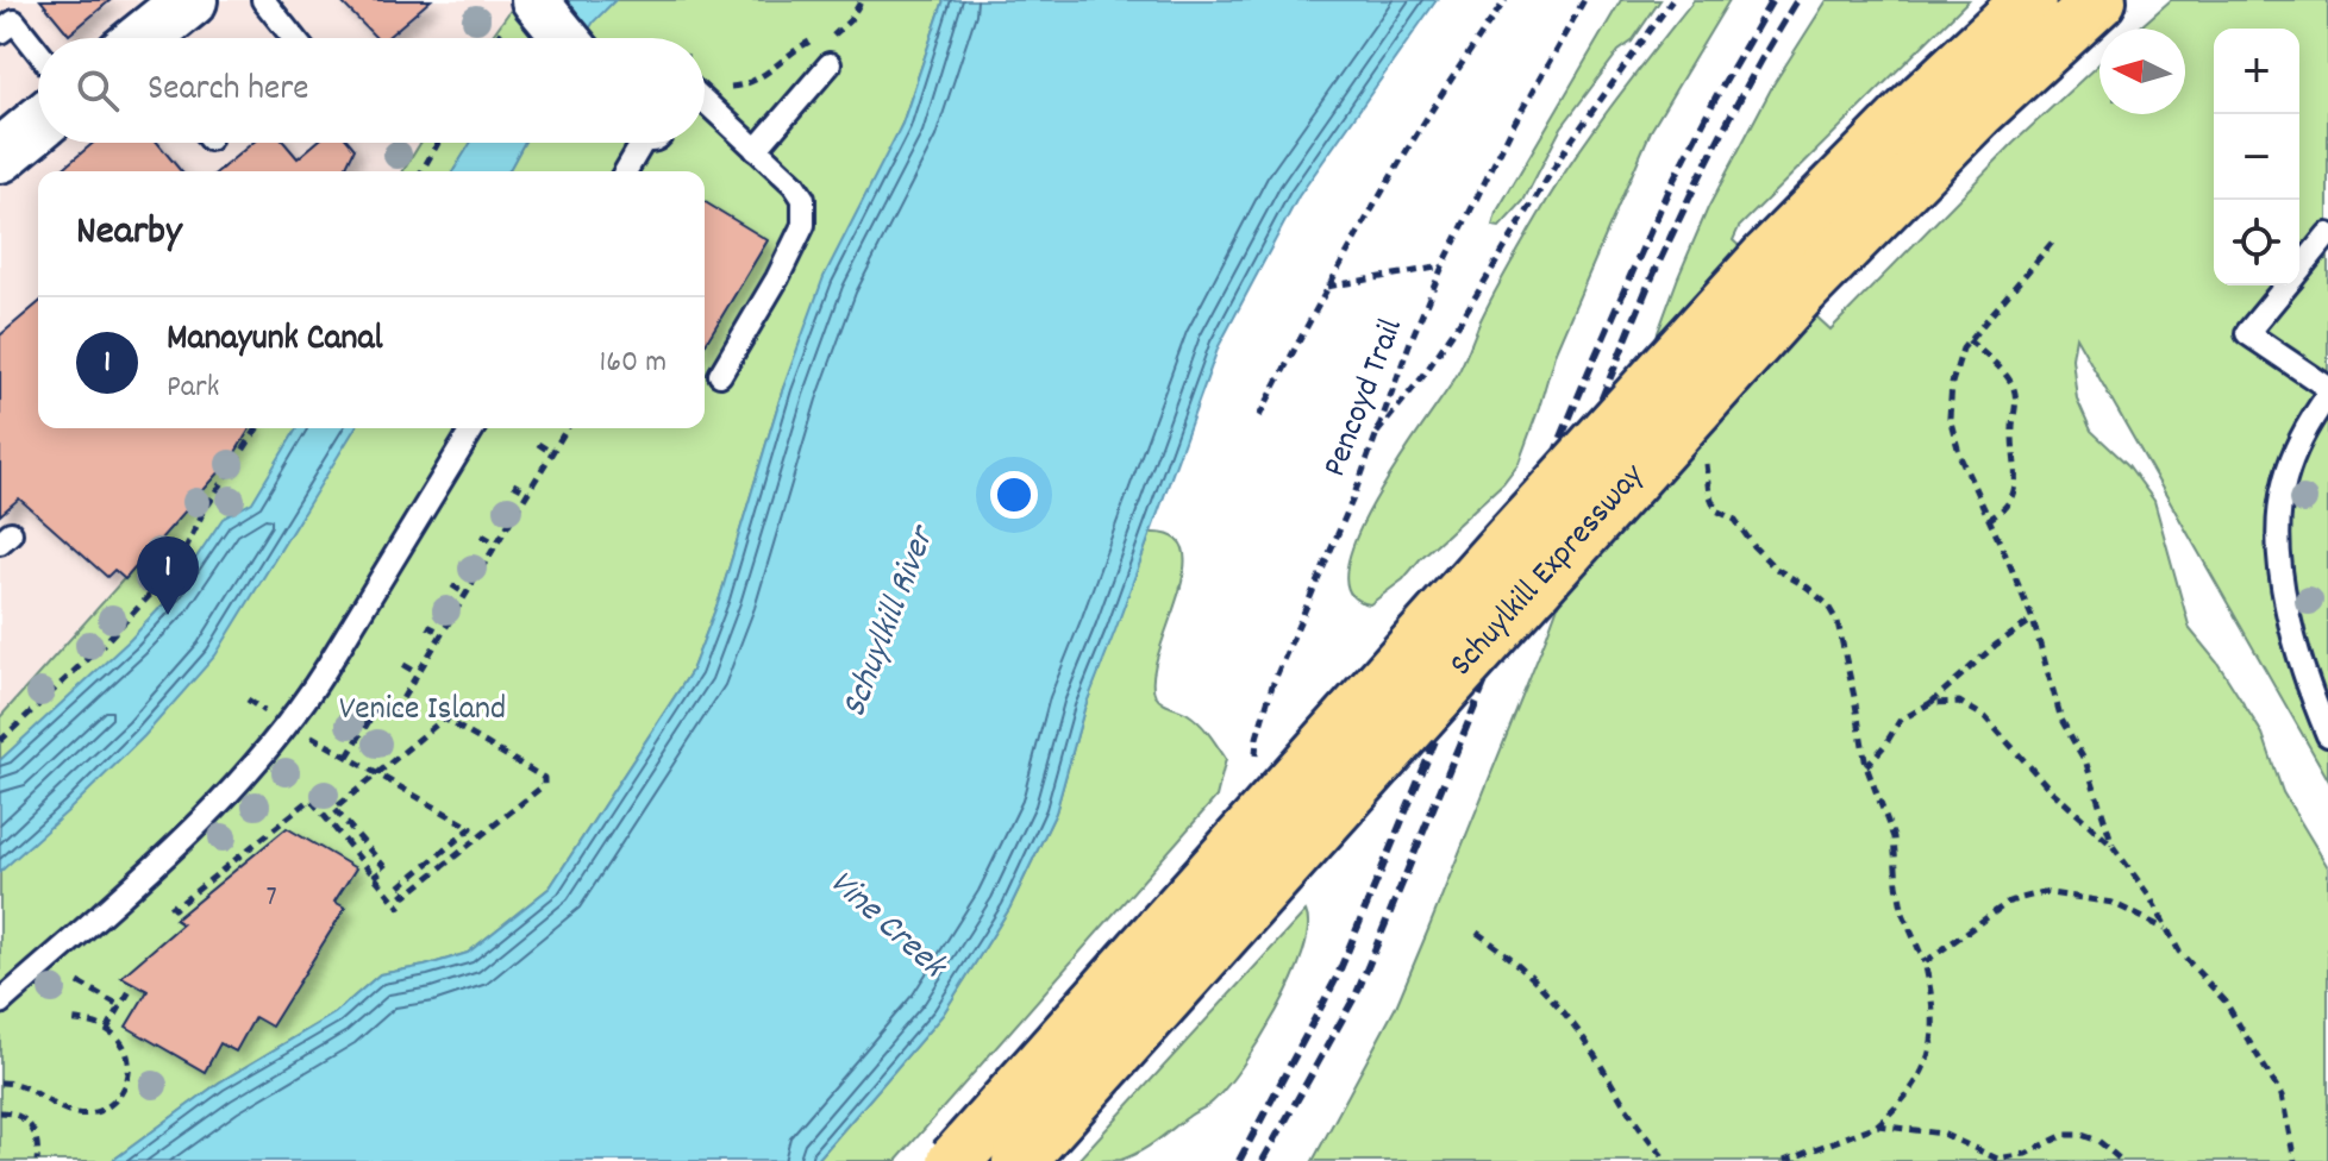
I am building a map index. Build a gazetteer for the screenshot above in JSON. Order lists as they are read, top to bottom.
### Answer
{
  "streets": {
    "highway": ["Schuylkill Expressway"],
    "path": ["Pencoyd Trail"]
  },
  "water": ["Schuylkill River", "Vine Creek"],
  "parks": ["Venice Island"],
  "house_numbers": ["7"],
  "north": "left",
  "page": {
    "map_buttons": ["+", "−"],
    "search": "Search here",
    "heading": "Nearby",
    "list": [
      {
        "mark": "1",
        "name": "Manayunk Canal",
        "note": "Park",
        "value": "160 m"
      }
    ],
    "pins": "1"
  }
}
